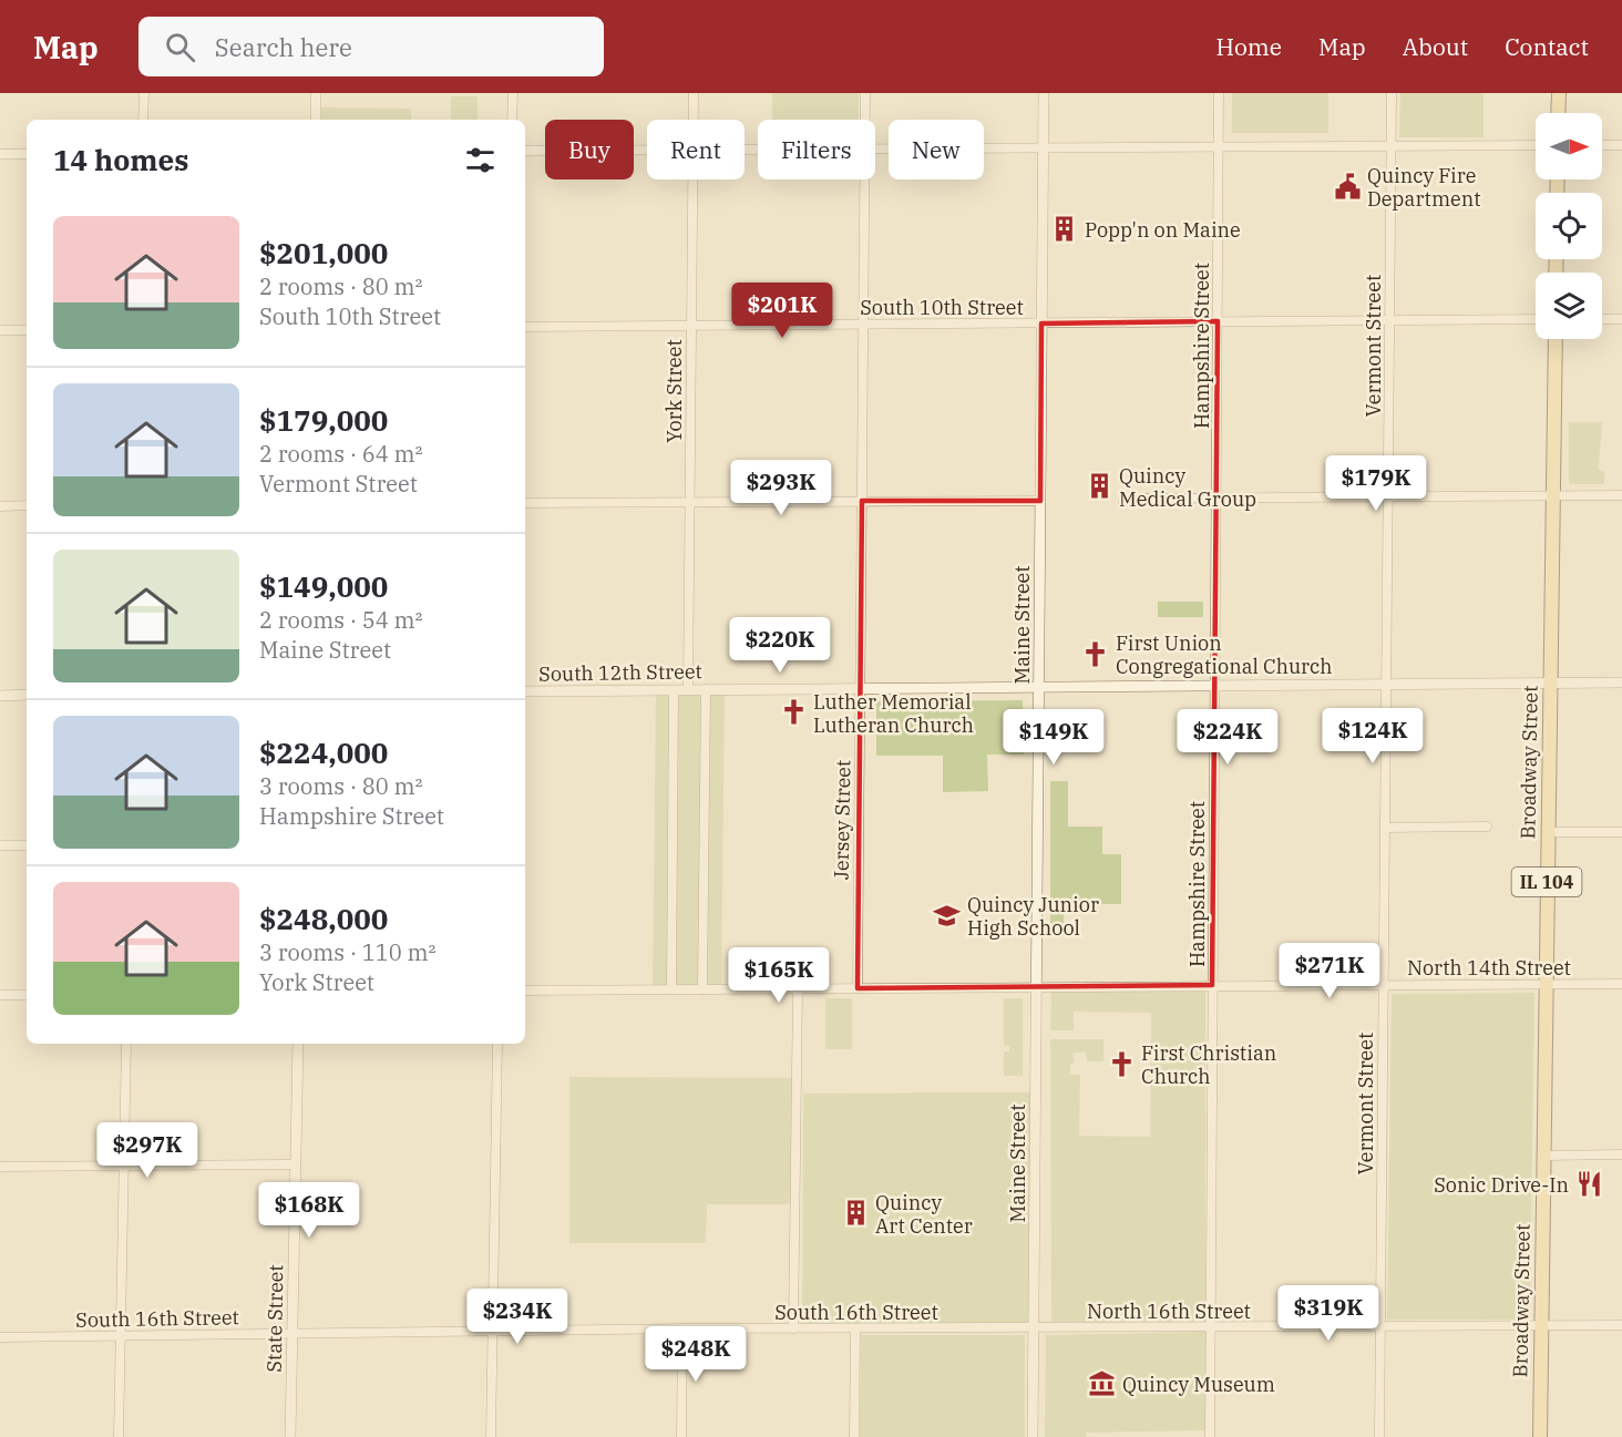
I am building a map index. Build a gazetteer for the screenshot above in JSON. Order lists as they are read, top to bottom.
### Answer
{
  "streets": {
    "main road": ["Broadway Street", "IL 104"],
    "street": [
      "South 10th Street",
      "Hampshire Street",
      "Vermont Street",
      "York Street",
      "Maine Street",
      "South 12th Street",
      "Jersey Street",
      "North 14th Street",
      "North 16th Street",
      "South 16th Street",
      "State Street"
    ]
  },
  "crossings": [
    ["South 10th Street", "Hampshire Street"],
    ["South 10th Street", "Vermont Street"],
    ["South 10th Street", "York Street"],
    ["South 10th Street", "Maine Street"],
    ["South 10th Street", "Jersey Street"],
    ["Hampshire Street", "South 12th Street"],
    ["Hampshire Street", "North 14th Street"],
    ["Hampshire Street", "North 16th Street"],
    ["Vermont Street", "South 12th Street"],
    ["Vermont Street", "North 14th Street"],
    ["Vermont Street", "North 16th Street"],
    ["York Street", "South 12th Street"],
    ["Maine Street", "South 12th Street"],
    ["Maine Street", "North 14th Street"],
    ["Maine Street", "North 16th Street"],
    ["Maine Street", "South 16th Street"],
    ["South 12th Street", "Broadway Street"],
    ["South 12th Street", "Jersey Street"],
    ["Broadway Street", "North 14th Street"],
    ["Broadway Street", "North 16th Street"],
    ["Jersey Street", "North 14th Street"],
    ["North 16th Street", "South 16th Street"],
    ["South 16th Street", "State Street"]
  ],
  "places": {
    "public building": ["Quincy Fire Department"],
    "building": ["Popp'n on Maine", "Quincy Medical Group", "Quincy Art Center"],
    "church": ["First Union Congregational Church", "Luther Memorial Lutheran Church", "First Christian Church"],
    "school or university": ["Quincy Junior High School"],
    "restaurant": ["Sonic Drive-In"],
    "museum": ["Quincy Museum"]
  },
  "north": "right",
  "page": {
    "header": "Map",
    "search": "Search here",
    "nav": [
      "Home",
      "Map",
      "About",
      "Contact"
    ],
    "chip": [
      "Buy",
      "Rent",
      "Filters",
      "New"
    ],
    "heading": "14 homes",
    "list": [
      {
        "name": "$201,000",
        "note": "2 rooms · 80 m² · South 10th Street"
      },
      {
        "name": "$179,000",
        "note": "2 rooms · 64 m² · Vermont Street"
      },
      {
        "name": "$149,000",
        "note": "2 rooms · 54 m² · Maine Street"
      },
      {
        "name": "$224,000",
        "note": "3 rooms · 80 m² · Hampshire Street"
      },
      {
        "name": "$248,000",
        "note": "3 rooms · 110 m² · York Street"
      }
    ],
    "price": [
      "$201K",
      "$179K",
      "$293K",
      "$220K",
      "$124K",
      "$149K",
      "$224K",
      "$271K",
      "$165K",
      "$297K",
      "$168K",
      "$319K",
      "$234K",
      "$248K"
    ]
  }
}
